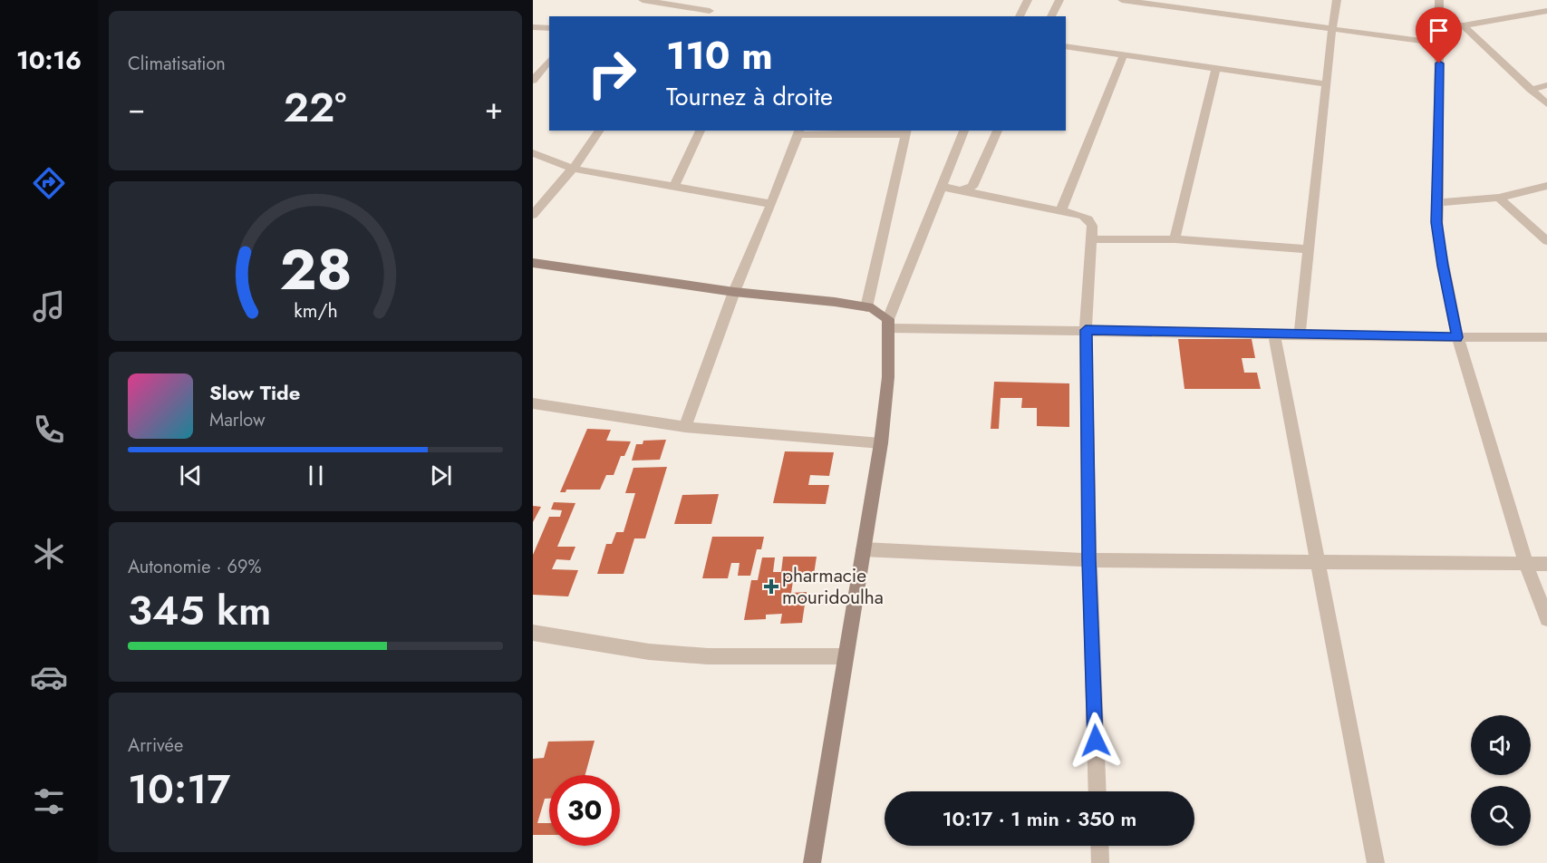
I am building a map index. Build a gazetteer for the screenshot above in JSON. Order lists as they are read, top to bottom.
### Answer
{
  "places": {
    "health": ["pharmacie mouridoulha"]
  },
  "page": {
    "tabs": "10:16",
    "tile": [
      "Climatisation",
      ["Autonomie · 69%", "345 km"],
      ["Arrivée", "10:17"]
    ],
    "turn": ["110 m", "Tournez à droite"],
    "heat": ["−", "22°", "+"],
    "song": ["Slow Tide", "Marlow"],
    "limit": "30",
    "trip": "10:17 · 1 min · 350 m",
    "gauge": ["28", "km/h"]
  }
}
